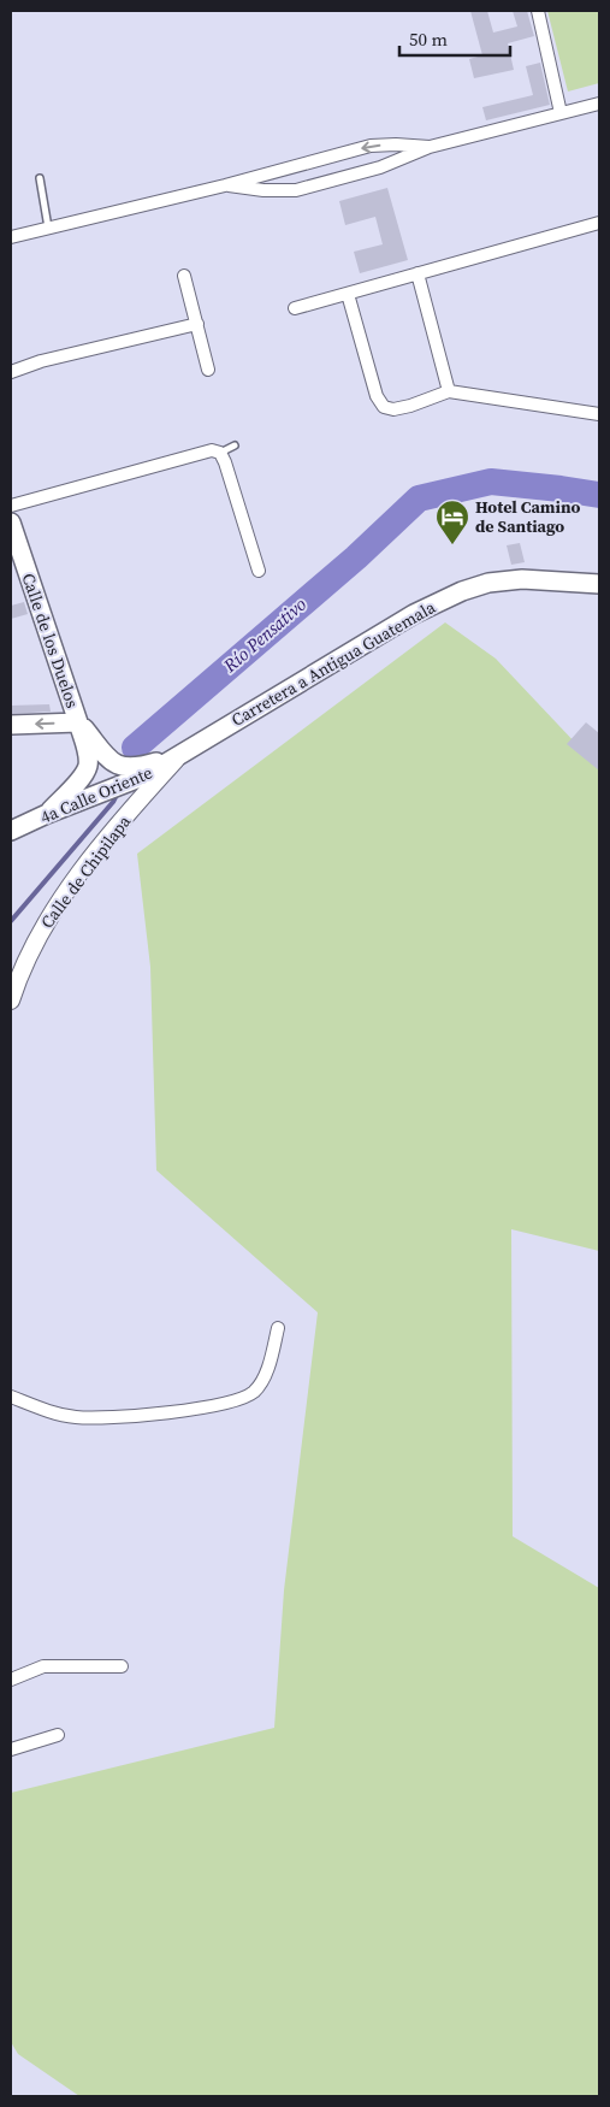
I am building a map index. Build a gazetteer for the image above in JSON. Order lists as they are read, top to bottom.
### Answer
{
  "streets": {
    "main road": [
      "Calle de los Duelos",
      "Carretera a Antigua Guatemala",
      "4a Calle Oriente",
      "Calle de Chipilapa"
    ]
  },
  "crossings": [
    ["Calle de los Duelos", "4a Calle Oriente"],
    ["Carretera a Antigua Guatemala", "Calle de Chipilapa"]
  ],
  "water": ["Río Pensativo"],
  "places": {
    "hotel": ["Hotel Camino de Santiago"]
  },
  "scale_bar": "50 m"
}
